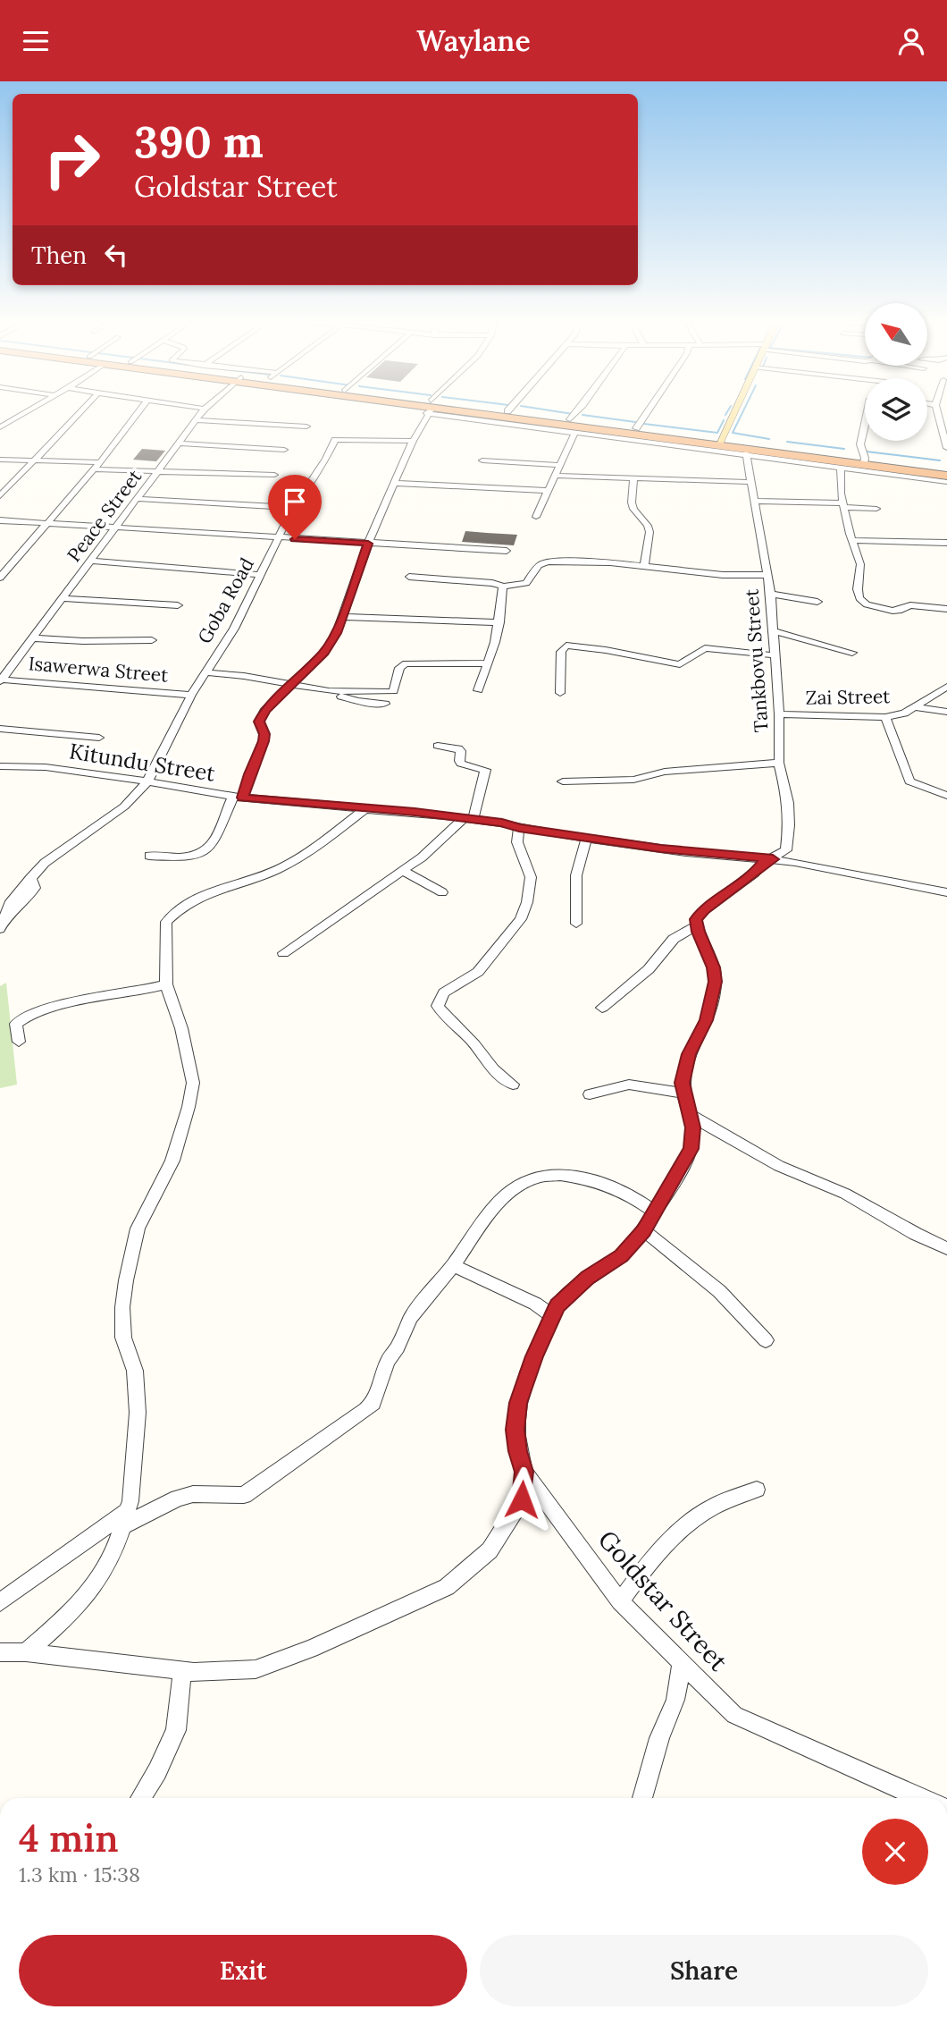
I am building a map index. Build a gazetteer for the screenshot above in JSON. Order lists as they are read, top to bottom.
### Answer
{
  "streets": {
    "street": [
      "Peace Street",
      "Goba Road",
      "Tankbovu Street",
      "Isawerwa Street",
      "Zai Street",
      "Kitundu Street",
      "Goldstar Street"
    ]
  },
  "crossings": [
    ["Peace Street", "Isawerwa Street"],
    ["Goba Road", "Isawerwa Street"],
    ["Goba Road", "Kitundu Street"],
    ["Tankbovu Street", "Zai Street"],
    ["Tankbovu Street", "Kitundu Street"]
  ],
  "north": "top left",
  "page": {
    "header": "Waylane",
    "turn": ["390 m", "Goldstar Street"],
    "then": "Then",
    "heading": ["4 min", "1.3 km · 15:38"],
    "buttons": ["Exit", "Share"]
  }
}
